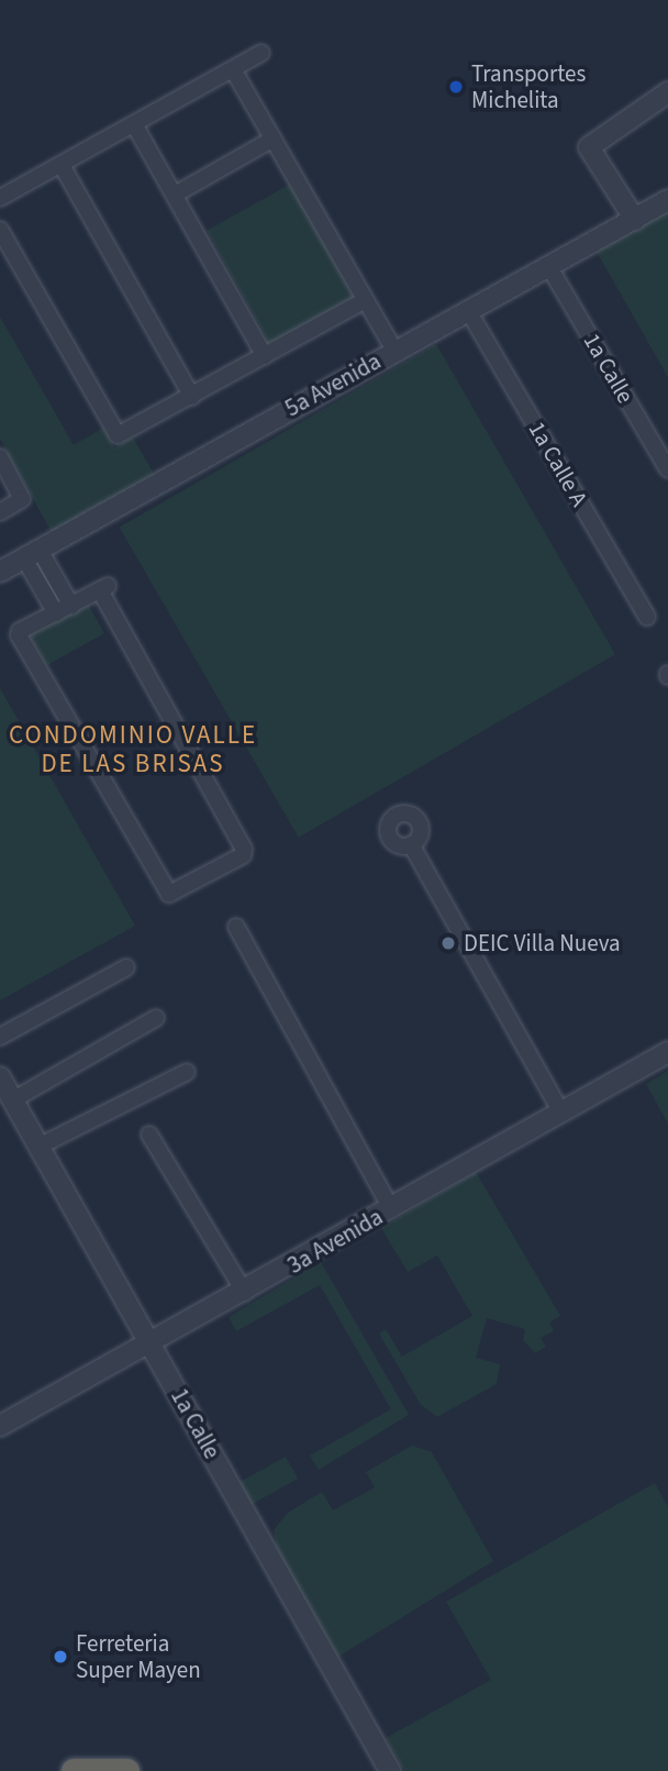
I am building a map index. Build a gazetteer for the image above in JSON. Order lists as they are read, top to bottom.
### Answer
{
  "streets": {
    "street": [
      "1a Calle",
      "5a Avenida",
      "1a Calle A",
      "3a Avenida"
    ]
  },
  "crossings": [
    ["1a Calle", "5a Avenida"],
    ["1a Calle", "3a Avenida"],
    ["5a Avenida", "1a Calle A"]
  ],
  "districts": ["CONDOMINIO VALLE DE LAS BRISAS"],
  "places": ["Transportes Michelita", "DEIC Villa Nueva", "Ferreteria Super Mayen"]
}
